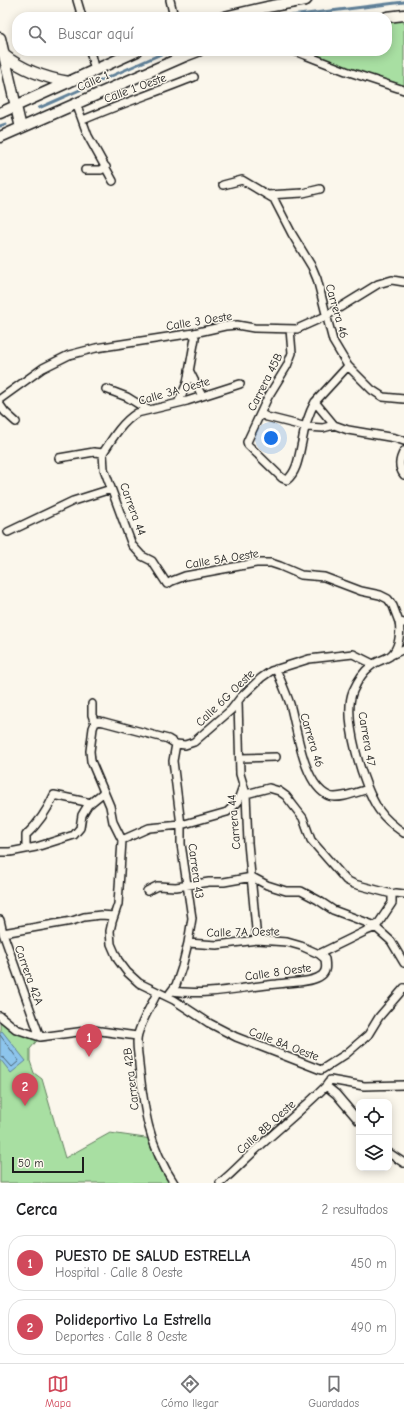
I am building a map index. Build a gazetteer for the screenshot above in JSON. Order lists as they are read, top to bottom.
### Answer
{
  "streets": {
    "main road": ["Calle 1"],
    "street": [
      "Calle 1 Oeste",
      "Carrera 46",
      "Calle 3 Oeste",
      "Carrera 45B",
      "Calle 3A Oeste",
      "Carrera 44",
      "Calle 5A Oeste",
      "Calle 6G Oeste",
      "Carrera 47",
      "Carrera 43",
      "Calle 7A Oeste",
      "Calle 8 Oeste",
      "Carrera 42A",
      "Calle 8A Oeste",
      "Carrera 42B",
      "Calle 8B Oeste"
    ]
  },
  "crossings": [
    ["Carrera 46", "Calle 3 Oeste"],
    ["Carrera 46", "Calle 6G Oeste"],
    ["Carrera 46", "Carrera 47"],
    ["Calle 3 Oeste", "Carrera 45B"],
    ["Calle 3A Oeste", "Carrera 44"],
    ["Carrera 44", "Calle 5A Oeste"],
    ["Carrera 44", "Calle 6G Oeste"],
    ["Carrera 44", "Calle 7A Oeste"],
    ["Calle 6G Oeste", "Carrera 47"],
    ["Calle 6G Oeste", "Carrera 43"],
    ["Carrera 43", "Calle 7A Oeste"],
    ["Carrera 43", "Calle 8 Oeste"],
    ["Carrera 43", "Calle 8A Oeste"],
    ["Calle 7A Oeste", "Calle 8 Oeste"],
    ["Calle 8 Oeste", "Calle 8A Oeste"],
    ["Calle 8A Oeste", "Carrera 42B"]
  ],
  "scale_bar": "50 m",
  "page": {
    "search": "Buscar aquí",
    "pins": ["1", "2"],
    "scale": "50 m",
    "heading": ["Cerca", "2 resultados"],
    "list": [
      {
        "mark": "1",
        "name": "PUESTO DE SALUD ESTRELLA",
        "note": "Hospital · Calle 8 Oeste",
        "value": "450 m"
      },
      {
        "mark": "2",
        "name": "Polideportivo La Estrella",
        "note": "Deportes · Calle 8 Oeste",
        "value": "490 m"
      }
    ],
    "nav": ["Mapa", "Cómo llegar", "Guardados"]
  }
}
